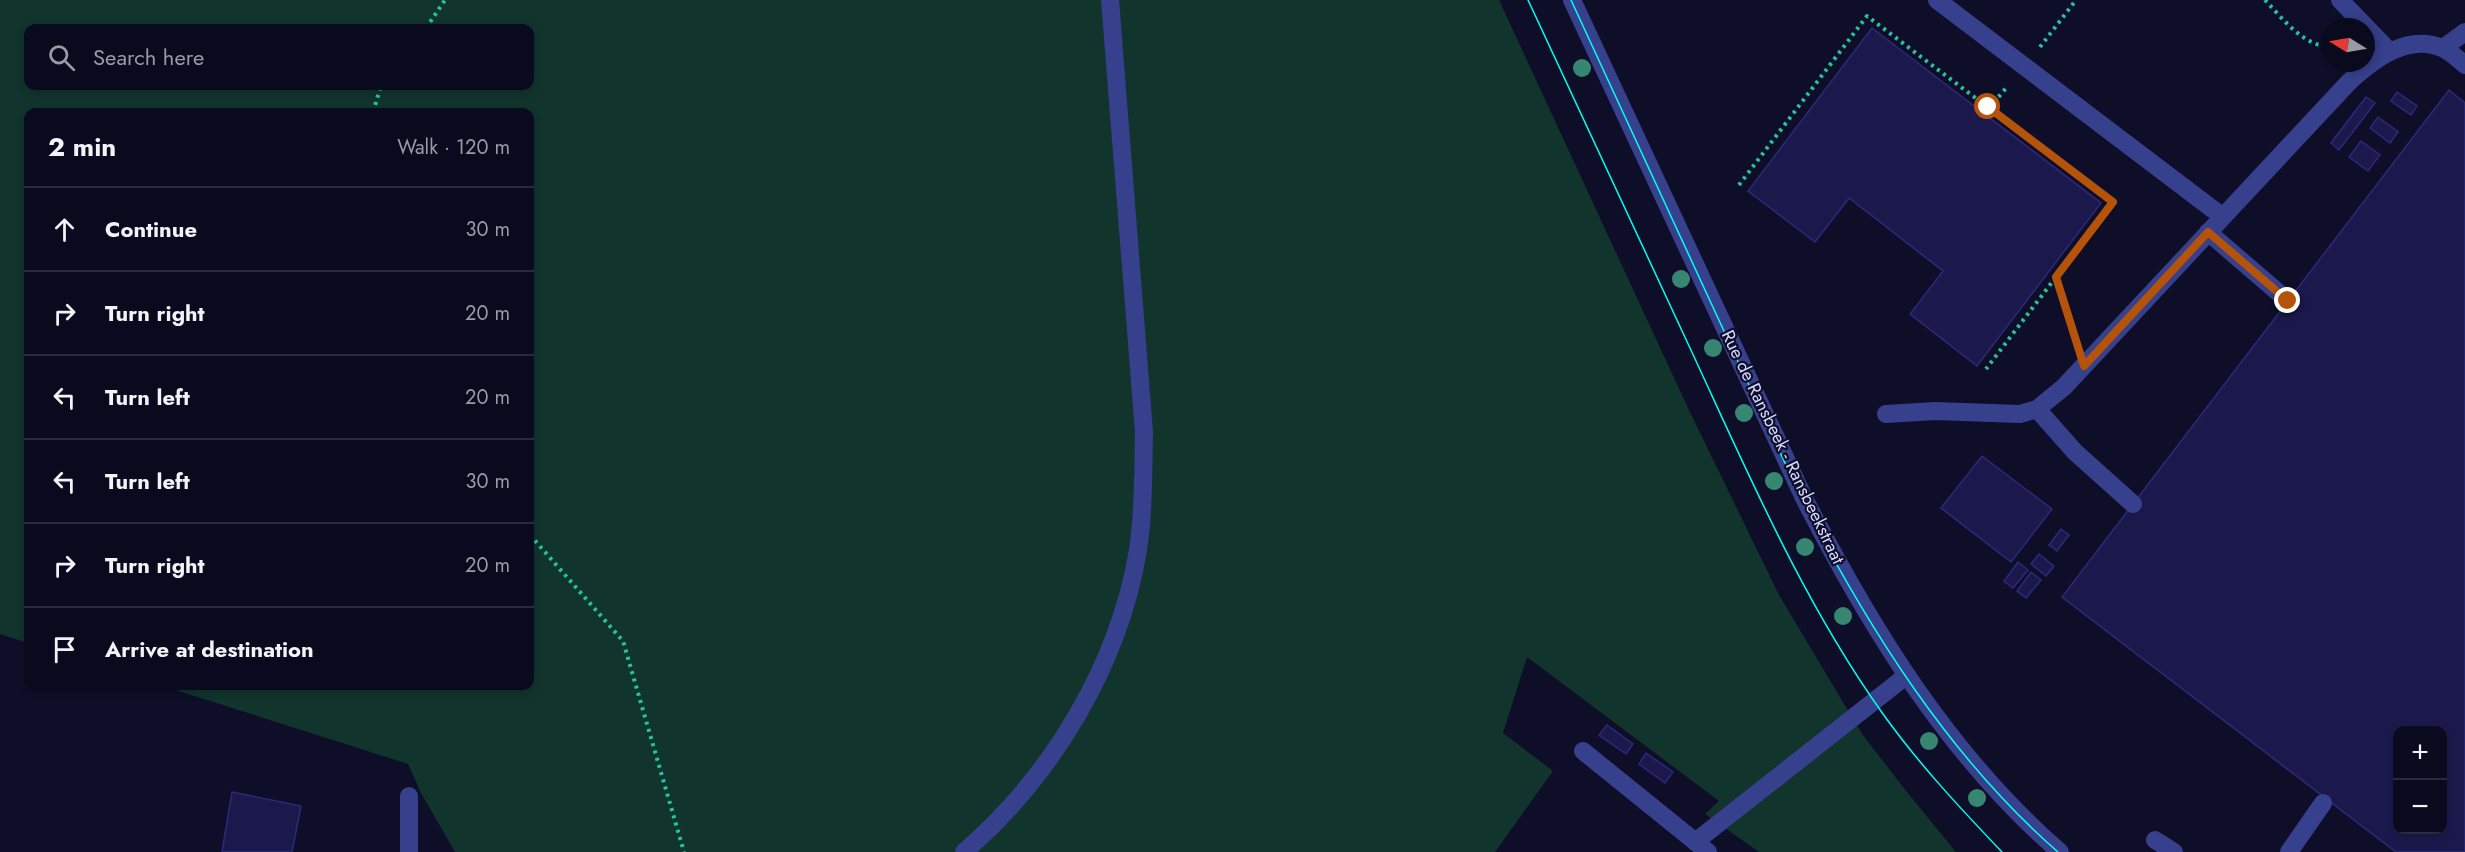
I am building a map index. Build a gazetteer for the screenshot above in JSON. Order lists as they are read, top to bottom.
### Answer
{
  "streets": {
    "street": ["Rue de Ransbeek - Ransbeekstraat"]
  },
  "north": "left",
  "page": {
    "search": "Search here",
    "heading": ["2 min", "Walk · 120 m"],
    "list": [
      ["Continue", "30 m"],
      ["Turn right", "20 m"],
      ["Turn left", "20 m"],
      ["Turn left", "30 m"],
      ["Turn right", "20 m"],
      "Arrive at destination"
    ],
    "map_buttons": ["+", "−"]
  }
}
